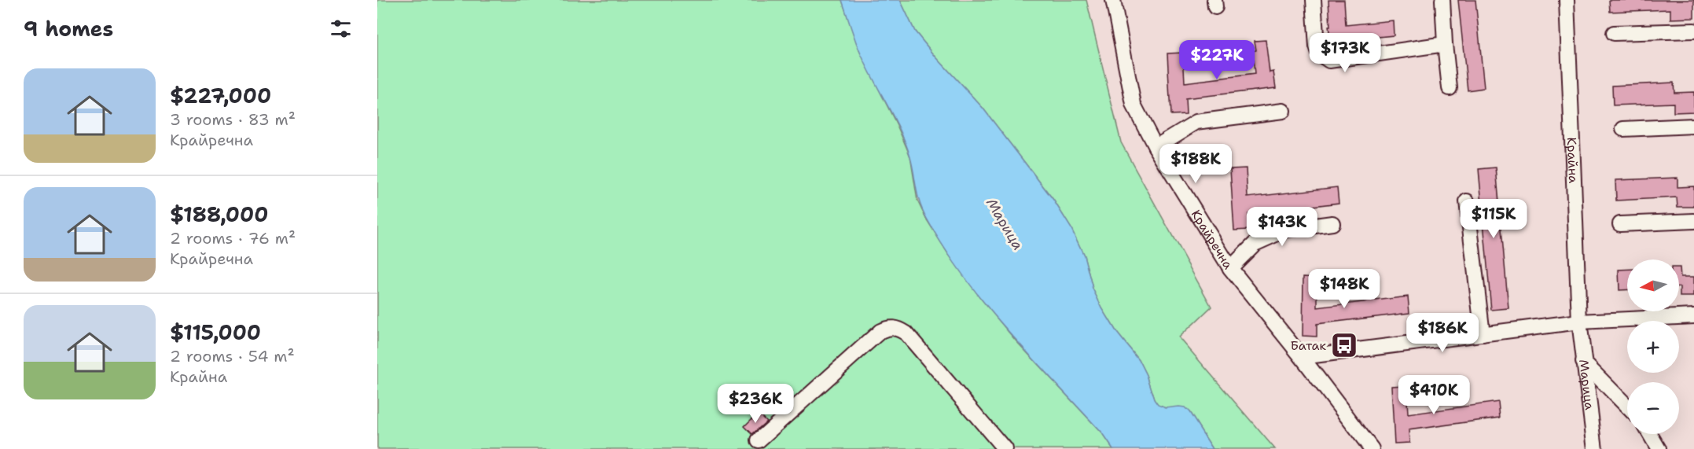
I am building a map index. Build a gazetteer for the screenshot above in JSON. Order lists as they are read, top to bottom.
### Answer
{
  "streets": {
    "street": ["Крайна", "Крайречна", "Марица"]
  },
  "crossings": [
    ["Крайна", "Марица"]
  ],
  "water": ["Марица"],
  "places": {
    "bus stop": ["Батак"]
  },
  "north": "left",
  "page": {
    "heading": "9 homes",
    "price": [
      "$173K",
      "$227K",
      "$188K",
      "$115K",
      "$143K",
      "$148K",
      "$186K",
      "$410K",
      "$236K"
    ],
    "list": [
      {
        "name": "$227,000",
        "note": "3 rooms · 83 m² · Крайречна"
      },
      {
        "name": "$188,000",
        "note": "2 rooms · 76 m² · Крайречна"
      },
      {
        "name": "$115,000",
        "note": "2 rooms · 54 m² · Крайна"
      }
    ],
    "map_buttons": ["+", "−"]
  }
}
